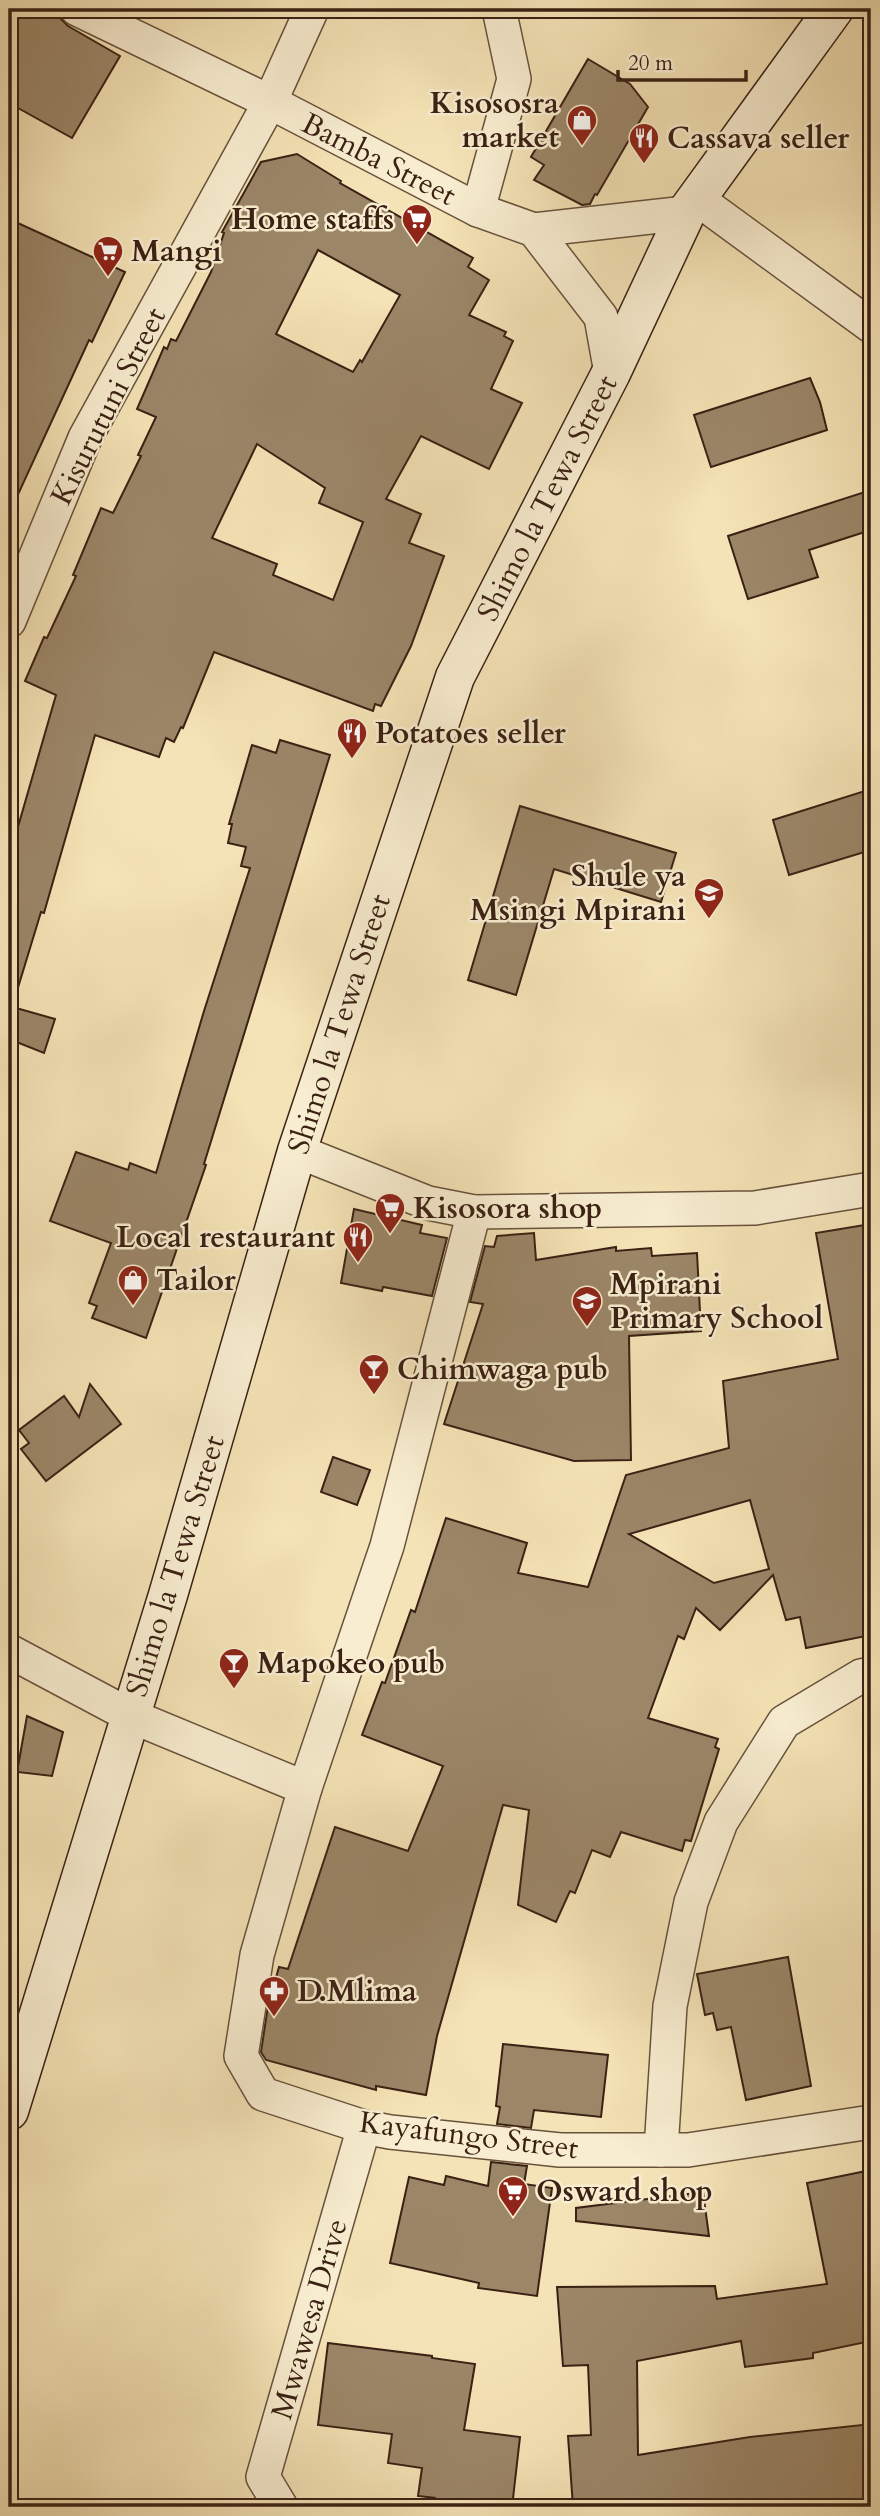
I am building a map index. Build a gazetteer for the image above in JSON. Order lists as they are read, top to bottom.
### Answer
{
  "streets": {
    "street": [
      "Bamba Street",
      "Kisurutuni Street",
      "Shimo la Tewa Street",
      "Kayafungo Street",
      "Mwawesa Drive"
    ]
  },
  "crossings": [
    ["Bamba Street", "Kisurutuni Street"],
    ["Kayafungo Street", "Mwawesa Drive"]
  ],
  "places": {
    "shop": ["Kisososra market", "Tailor"],
    "restaurant": ["Cassava seller", "Potatoes seller", "Local restaurant"],
    "supermarket": [
      "Home staffs",
      "Mangi",
      "Kisosora shop",
      "Osward shop"
    ],
    "school or university": ["Shule ya Msingi Mpirani", "Mpirani Primary School"],
    "bar": ["Chimwaga pub", "Mapokeo pub"],
    "pharmacy": ["D.Mlima"]
  },
  "scale_bar": "20 m"
}
